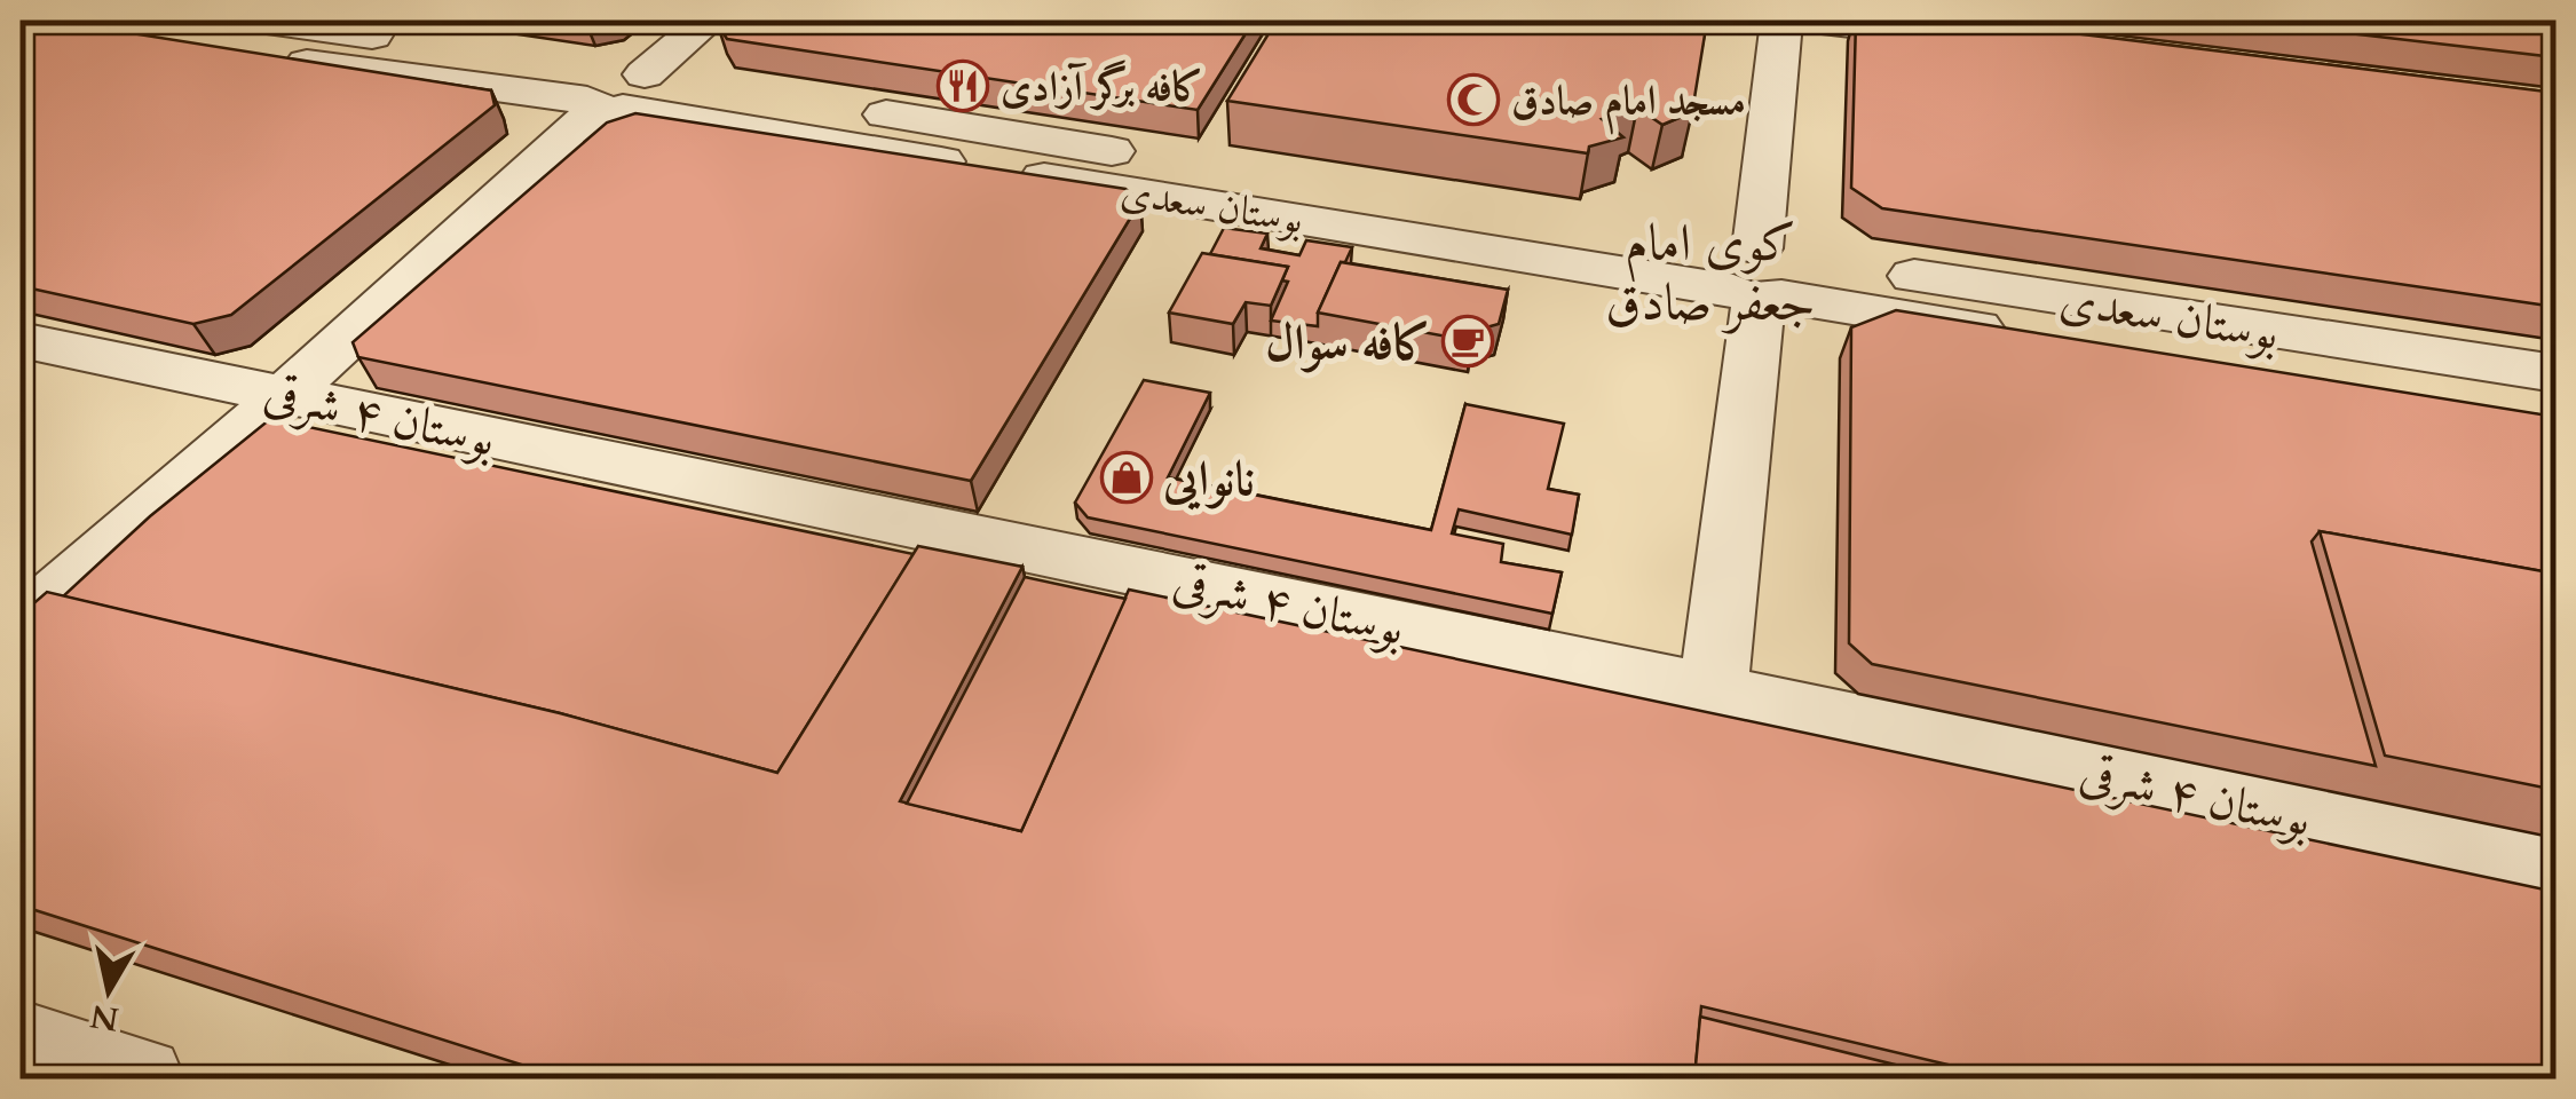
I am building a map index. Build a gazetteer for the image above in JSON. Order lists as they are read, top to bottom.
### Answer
{
  "streets": {
    "street": ["بوستان سعدی", "بوستان ۴ شرقی"]
  },
  "districts": ["کوی امام جعفر صادق"],
  "places": {
    "restaurant": ["کافه برگر آزادی"],
    "mosque": ["مسجد امام صادق"],
    "cafe": ["کافه سوال"],
    "shop": ["نانوایی"]
  },
  "north": "bottom"
}
